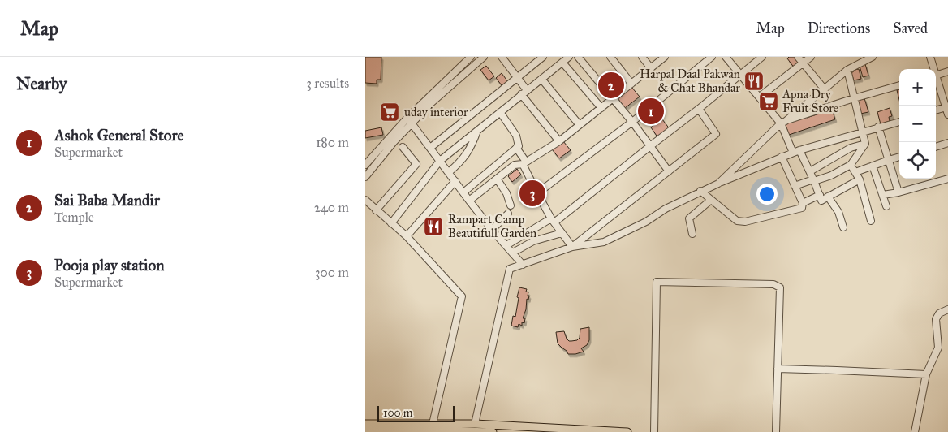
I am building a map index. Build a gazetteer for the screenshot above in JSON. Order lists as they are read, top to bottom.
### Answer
{
  "places": {
    "restaurant": ["Harpal Daal Pakwan & Chat Bhandar", "Rampart Camp Beautifull Garden"],
    "supermarket": ["Apna Dry Fruit Store", "uday interior"]
  },
  "scale_bar": "100 m",
  "page": {
    "header": "Map",
    "nav": ["Map", "Directions", "Saved"],
    "heading": ["Nearby", "3 results"],
    "map_buttons": ["+", "−"],
    "pins": ["2", "1", "3"],
    "list": [
      {
        "mark": "1",
        "name": "Ashok General Store",
        "note": "Supermarket",
        "value": "180 m"
      },
      {
        "mark": "2",
        "name": "Sai Baba Mandir",
        "note": "Temple",
        "value": "240 m"
      },
      {
        "mark": "3",
        "name": "Pooja play station",
        "note": "Supermarket",
        "value": "300 m"
      }
    ],
    "scale": "100 m"
  }
}
